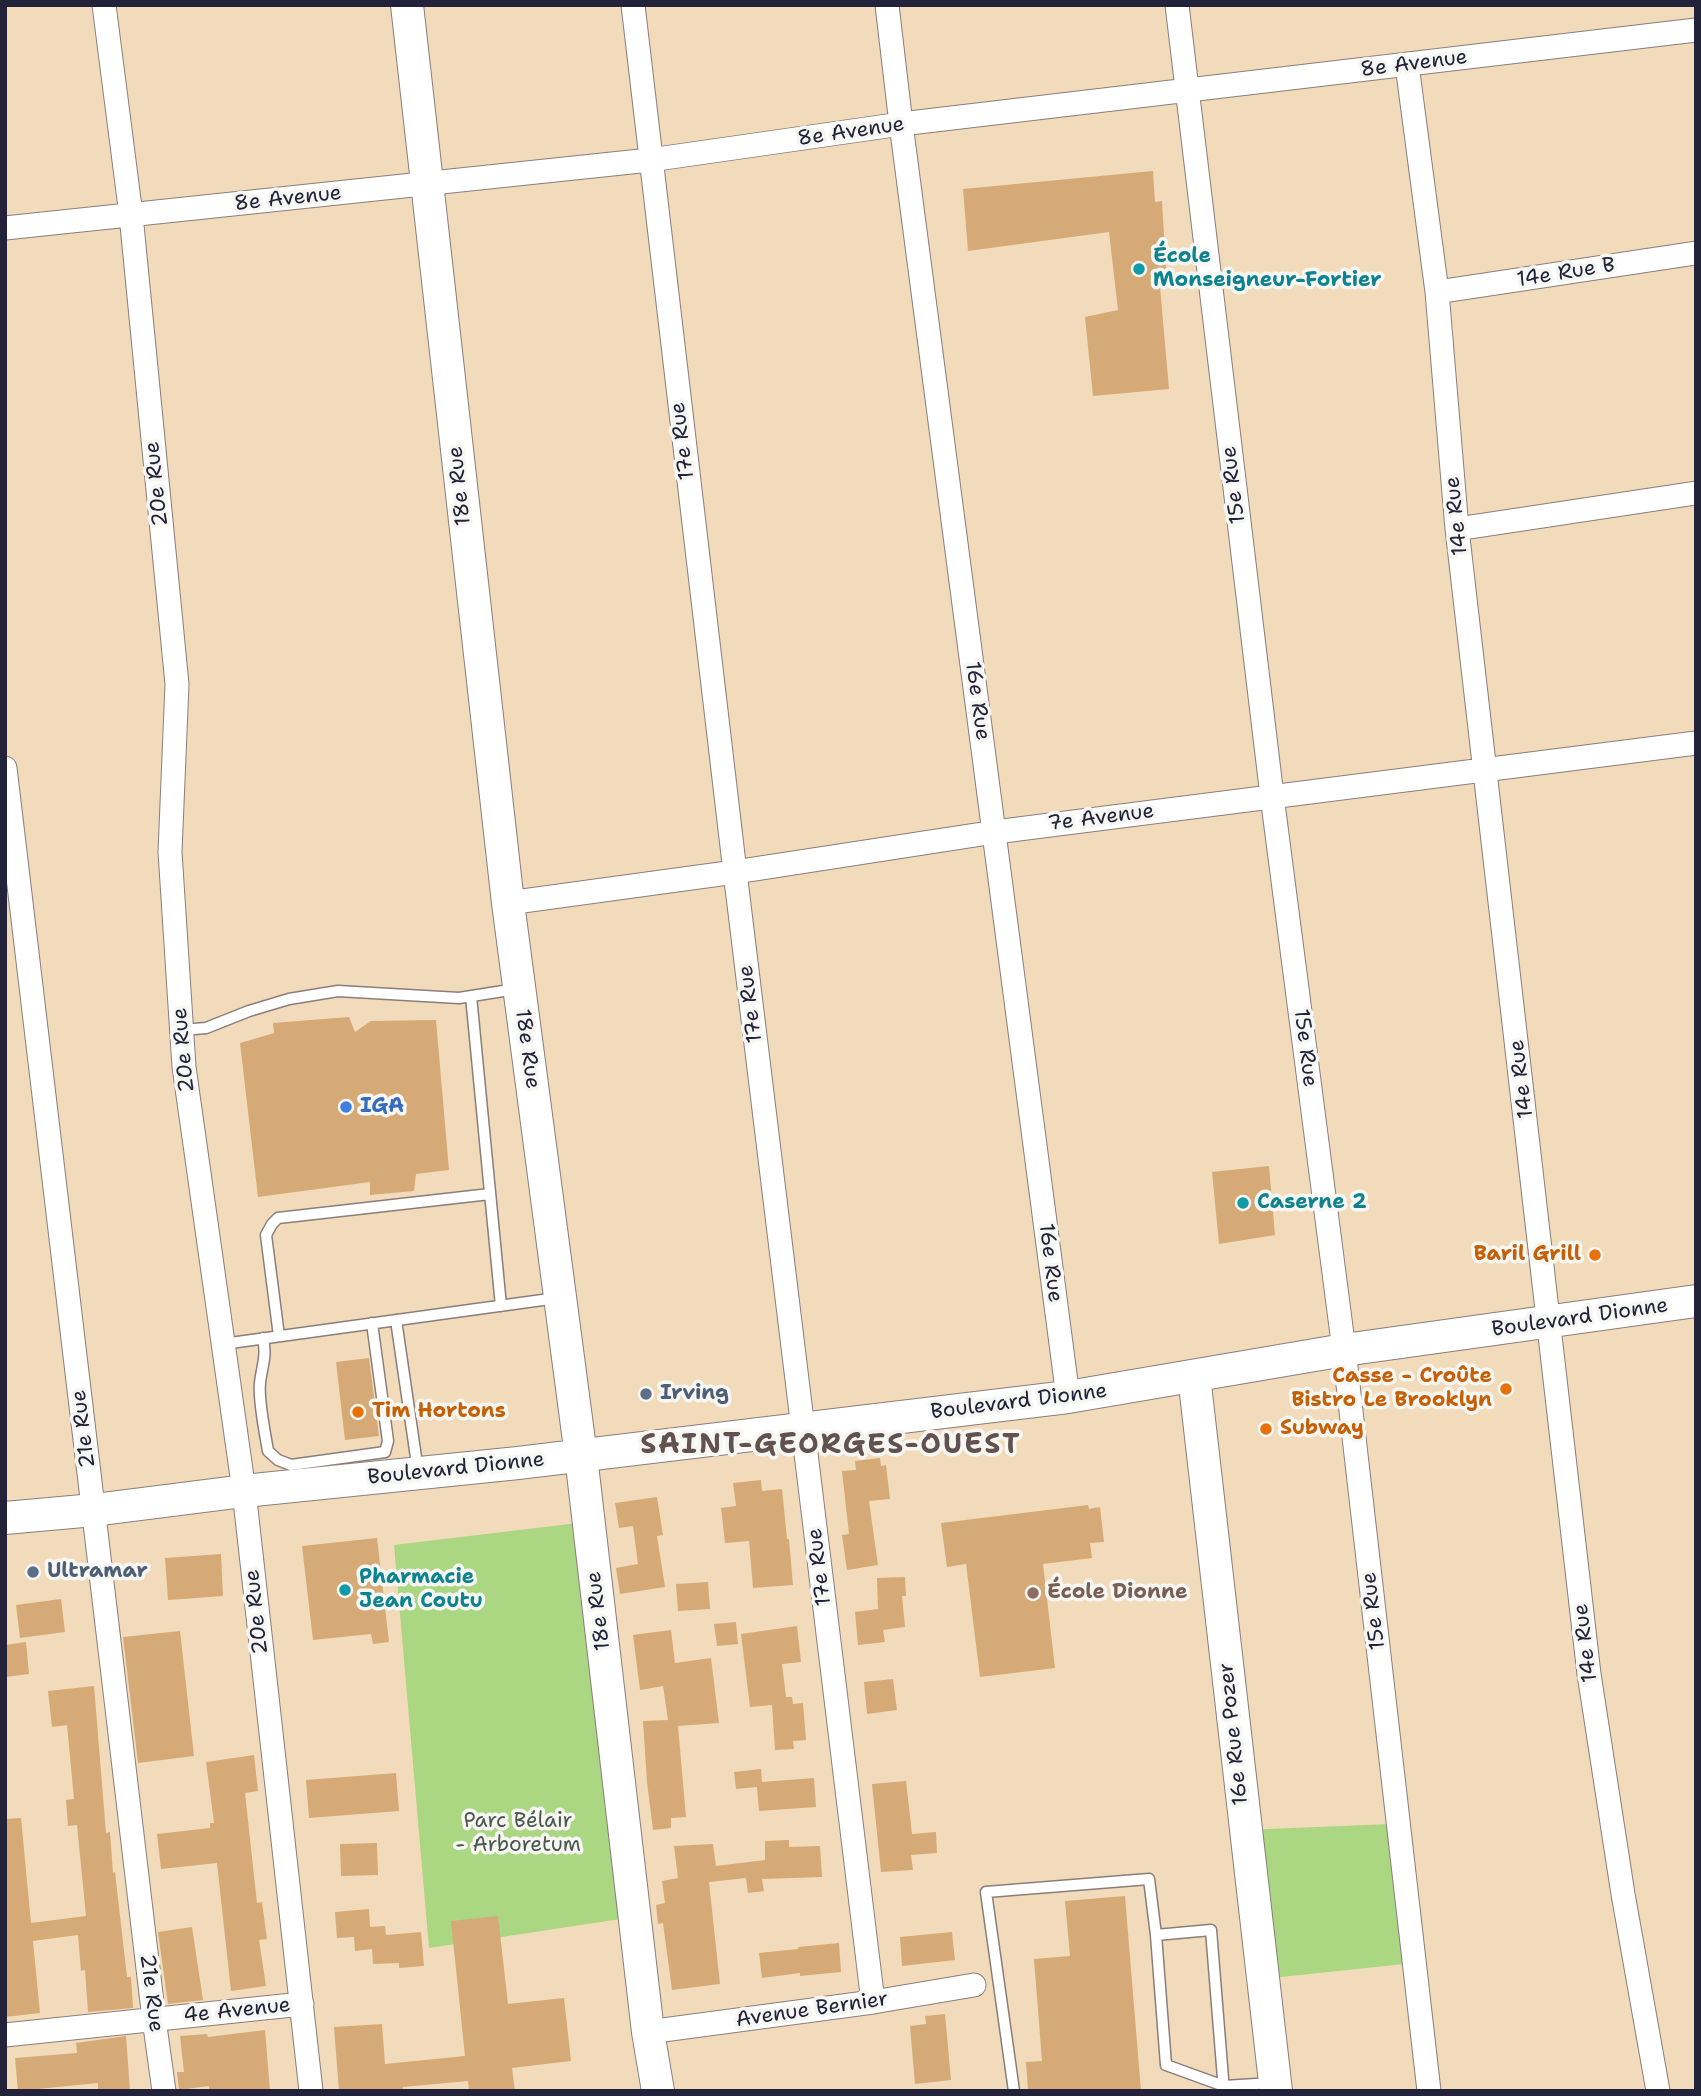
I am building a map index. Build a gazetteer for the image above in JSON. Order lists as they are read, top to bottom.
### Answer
{
  "streets": {
    "main road": ["18e Rue", "Boulevard Dionne", "16e Rue Pozer"],
    "street": [
      "8e Avenue",
      "14e Rue B",
      "17e Rue",
      "20e Rue",
      "15e Rue",
      "14e Rue",
      "16e Rue",
      "7e Avenue",
      "21e Rue",
      "Avenue Bernier",
      "4e Avenue"
    ]
  },
  "crossings": [
    ["8e Avenue", "17e Rue"],
    ["8e Avenue", "20e Rue"],
    ["8e Avenue", "15e Rue"],
    ["8e Avenue", "18e Rue"],
    ["8e Avenue", "14e Rue"],
    ["8e Avenue", "16e Rue"],
    ["14e Rue B", "14e Rue"],
    ["17e Rue", "7e Avenue"],
    ["17e Rue", "Boulevard Dionne"],
    ["17e Rue", "Avenue Bernier"],
    ["20e Rue", "Boulevard Dionne"],
    ["20e Rue", "4e Avenue"],
    ["15e Rue", "7e Avenue"],
    ["15e Rue", "Boulevard Dionne"],
    ["18e Rue", "7e Avenue"],
    ["18e Rue", "Boulevard Dionne"],
    ["18e Rue", "Avenue Bernier"],
    ["14e Rue", "7e Avenue"],
    ["14e Rue", "Boulevard Dionne"],
    ["16e Rue", "7e Avenue"],
    ["16e Rue", "Boulevard Dionne"],
    ["Boulevard Dionne", "21e Rue"],
    ["Boulevard Dionne", "16e Rue Pozer"],
    ["21e Rue", "4e Avenue"]
  ],
  "districts": ["SAINT-GEORGES-OUEST"],
  "parks": ["Parc Bélair - Arboretum"],
  "places": [
    "École Monseigneur-Fortier",
    "IGA",
    "Caserne 2",
    "Baril Grill",
    "Casse - Croûte Bistro Le Brooklyn",
    "Irving",
    "Tim Hortons",
    "Subway",
    "Ultramar",
    "Pharmacie Jean Coutu",
    "École Dionne"
  ]
}
